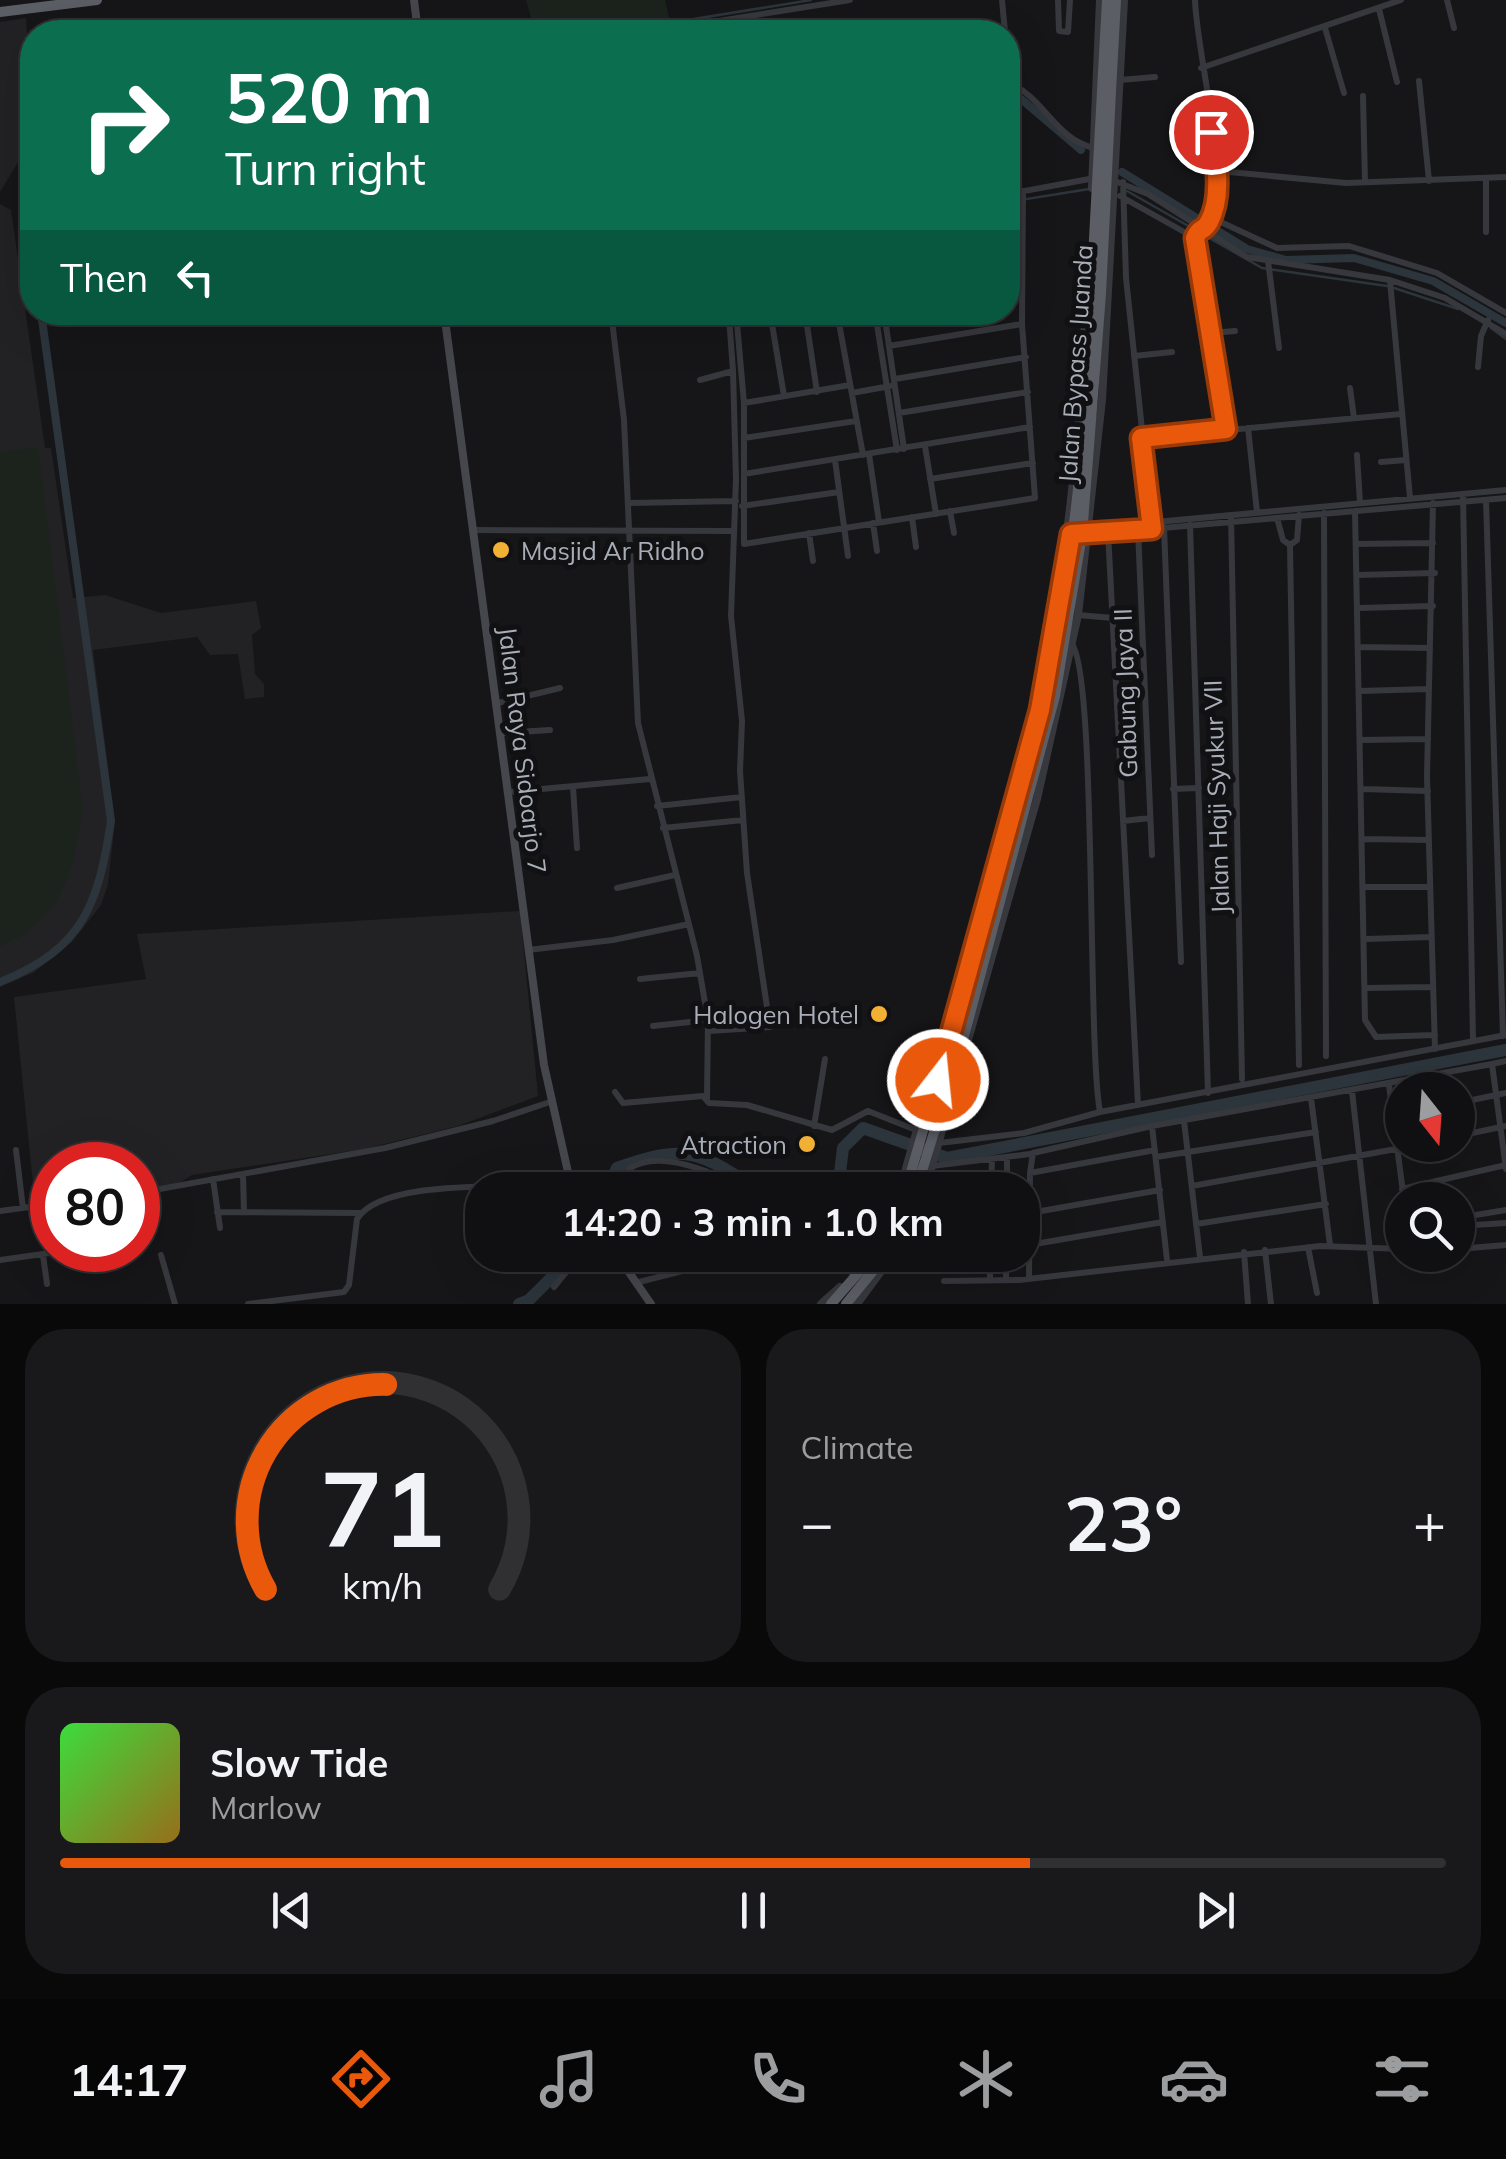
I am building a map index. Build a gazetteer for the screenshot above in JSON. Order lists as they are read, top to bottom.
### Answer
{
  "streets": {
    "highway": ["Jalan Bypass Juanda"],
    "main road": ["Jalan Raya Sidoarjo 7"],
    "street": ["Gabung Jaya II", "Jalan Haji Syukur VII"]
  },
  "places": ["Masjid Ar Ridho", "Halogen Hotel", "Atraction"],
  "north": "bottom",
  "page": {
    "turn": ["520 m", "Turn right"],
    "then": "Then",
    "limit": "80",
    "trip": "14:20 · 3 min · 1.0 km",
    "tile": "Climate",
    "heat": ["−", "23°", "+"],
    "song": ["Slow Tide", "Marlow"],
    "tabs": "14:17",
    "gauge": ["71", "km/h"]
  }
}
